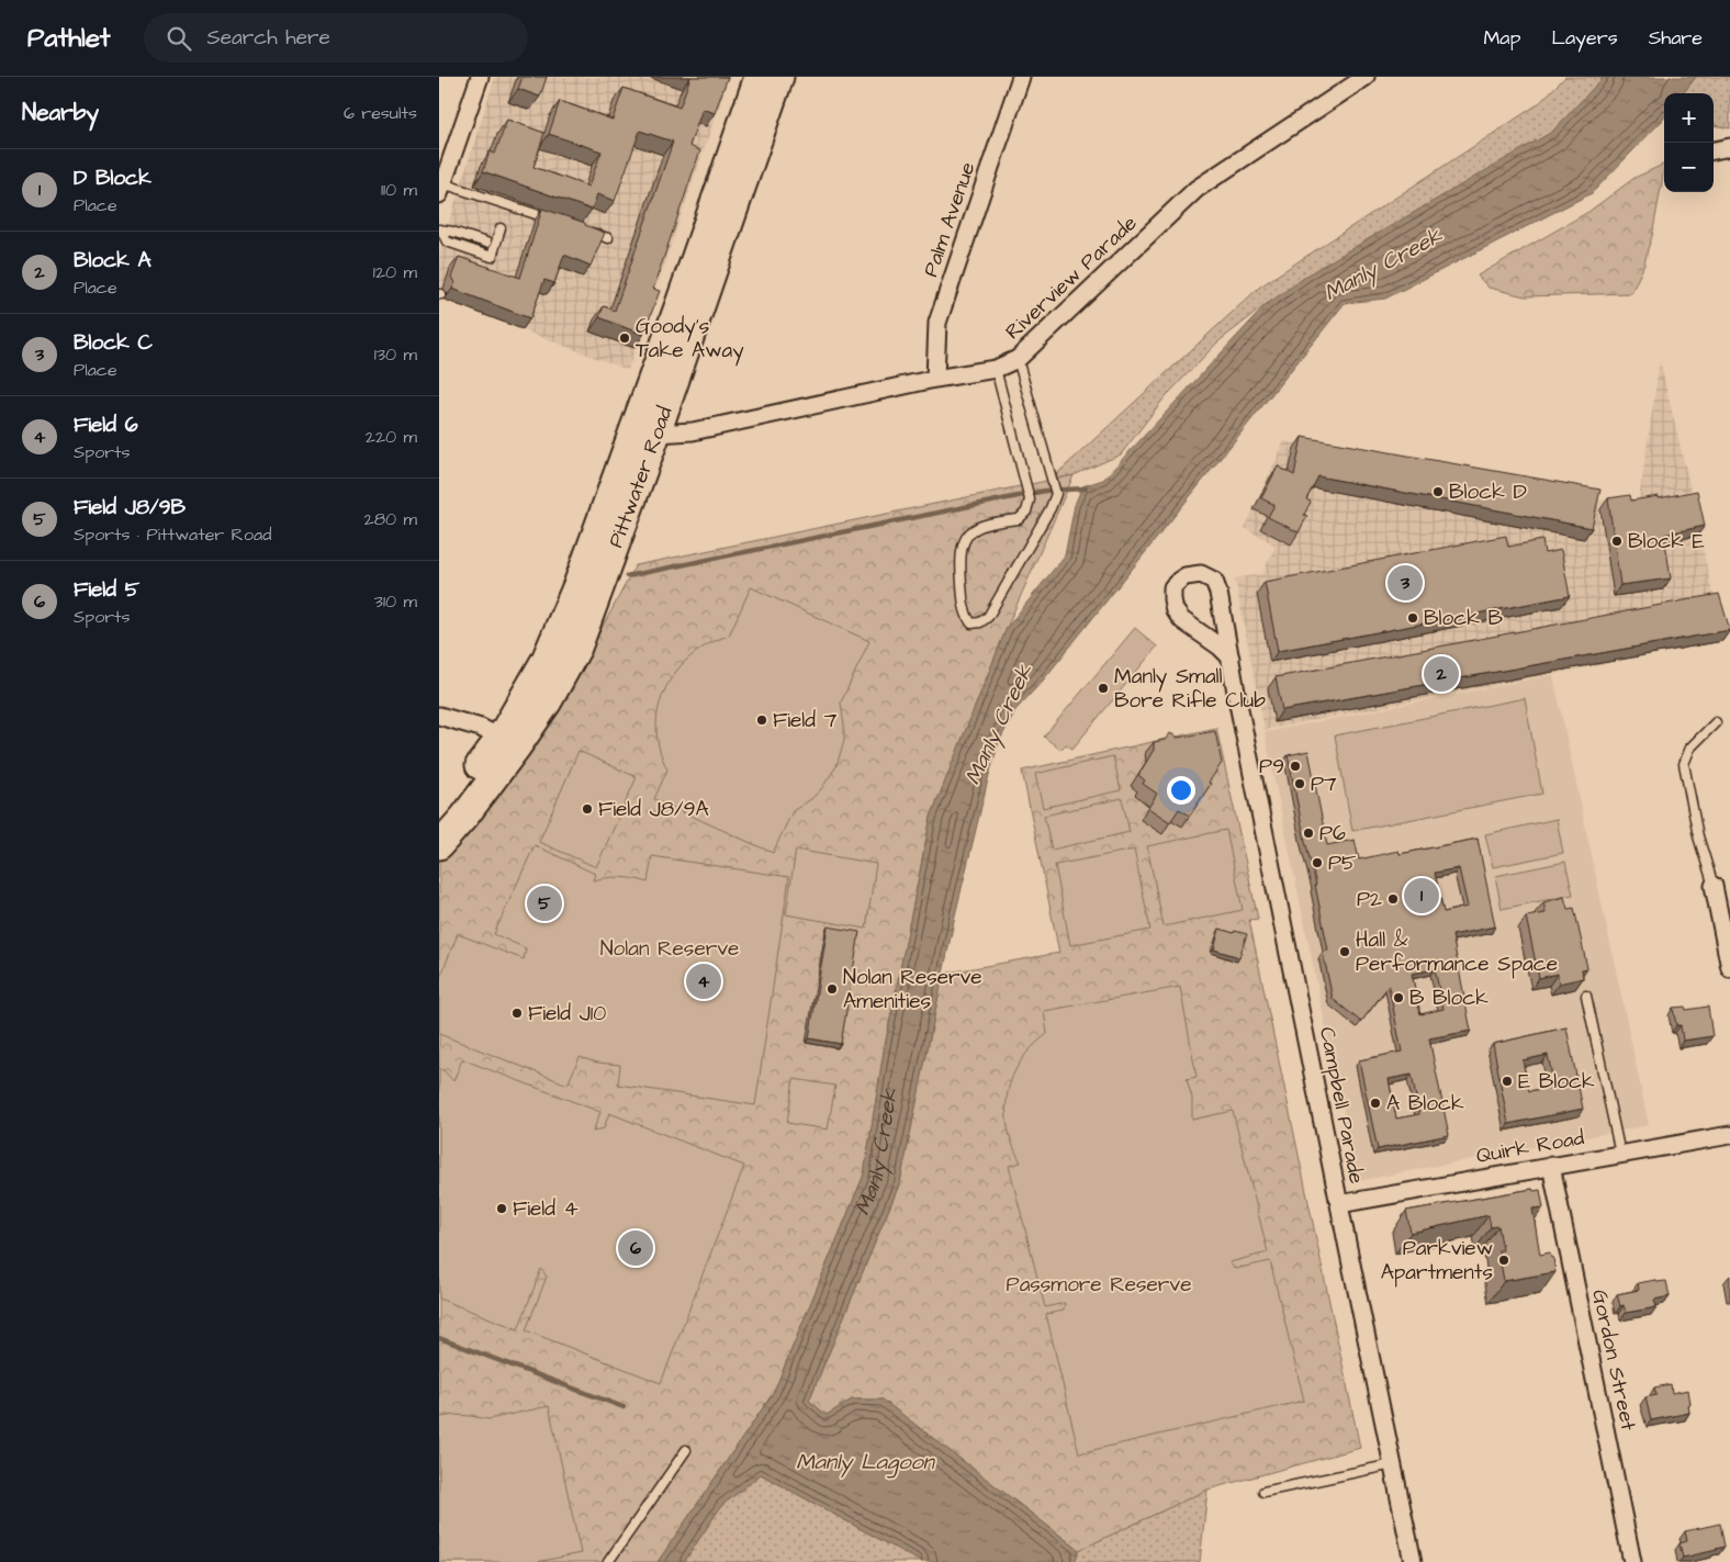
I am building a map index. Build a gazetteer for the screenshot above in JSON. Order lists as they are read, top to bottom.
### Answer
{
  "streets": {
    "main road": ["Pittwater Road"],
    "street": [
      "Palm Avenue",
      "Riverview Parade",
      "Campbell Parade",
      "Quirk Road",
      "Gordon Street"
    ]
  },
  "crossings": [
    ["Palm Avenue", "Riverview Parade"],
    ["Riverview Parade", "Pittwater Road"],
    ["Campbell Parade", "Quirk Road"],
    ["Quirk Road", "Gordon Street"]
  ],
  "water": ["Manly Creek", "Manly Lagoon"],
  "parks": ["Nolan Reserve", "Passmore Reserve"],
  "places": [
    "Goody's Take Away",
    "Block D",
    "Block E",
    "Block B",
    "Manly Small Bore Rifle Club",
    "Field 7",
    "P9",
    "P7",
    "Field J8/9A",
    "P6",
    "P5",
    "P2",
    "Hall & Performance Space",
    "Nolan Reserve Amenities",
    "B Block",
    "Field J10",
    "E Block",
    "A Block",
    "Field 4",
    "Parkview Apartments"
  ],
  "page": {
    "header": "Pathlet",
    "search": "Search here",
    "nav": ["Map", "Layers", "Share"],
    "heading": ["Nearby", "6 results"],
    "map_buttons": ["+", "−"],
    "list": [
      {
        "mark": "1",
        "name": "D Block",
        "note": "Place",
        "value": "110 m"
      },
      {
        "mark": "2",
        "name": "Block A",
        "note": "Place",
        "value": "120 m"
      },
      {
        "mark": "3",
        "name": "Block C",
        "note": "Place",
        "value": "130 m"
      },
      {
        "mark": "4",
        "name": "Field 6",
        "note": "Sports",
        "value": "220 m"
      },
      {
        "mark": "5",
        "name": "Field J8/9B",
        "note": "Sports · Pittwater Road",
        "value": "280 m"
      },
      {
        "mark": "6",
        "name": "Field 5",
        "note": "Sports",
        "value": "310 m"
      }
    ],
    "pins": [
      "3",
      "2",
      "1",
      "5",
      "4",
      "6"
    ]
  }
}
